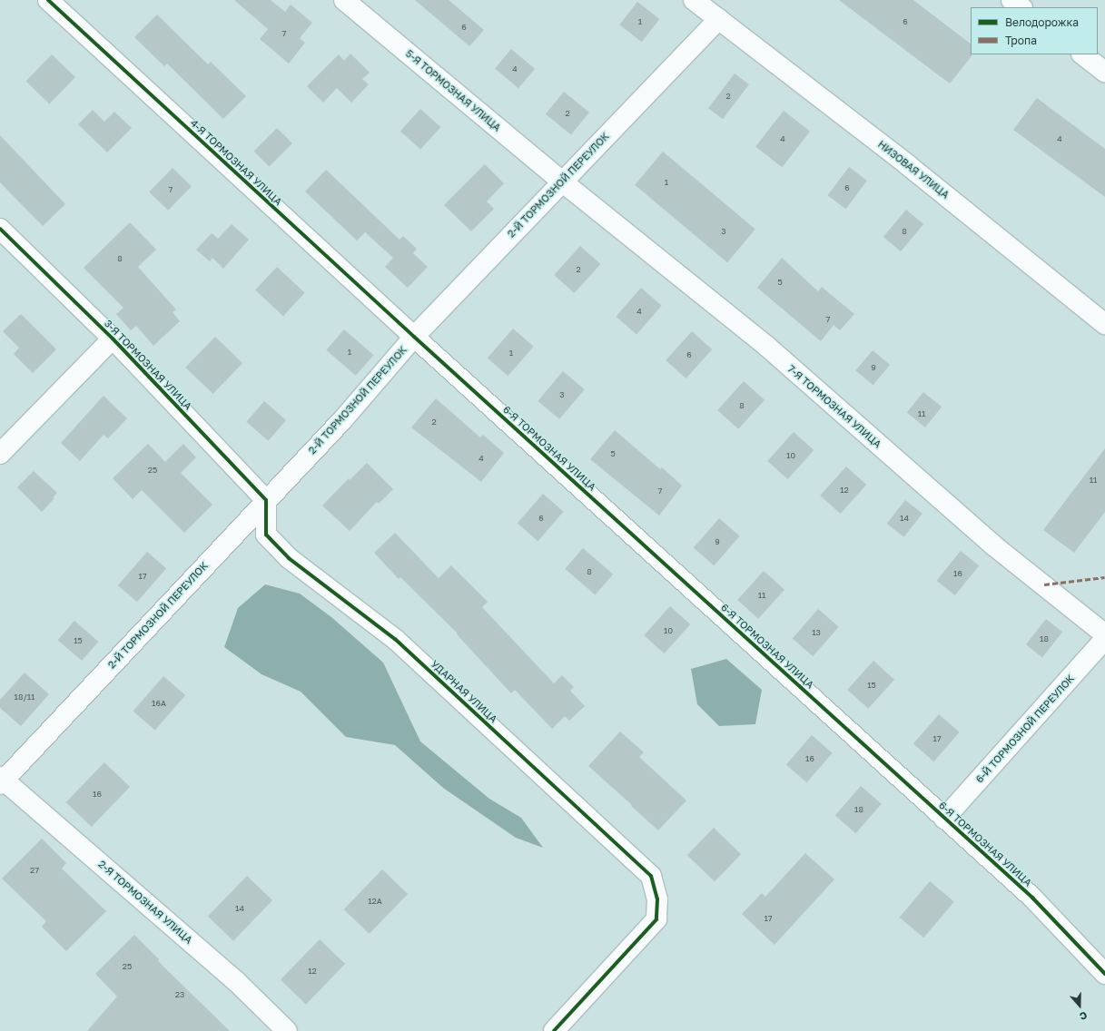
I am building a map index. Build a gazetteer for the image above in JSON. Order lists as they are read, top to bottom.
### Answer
{
  "streets": {
    "street": [
      "5-Я ТОРМОЗНАЯ УЛИЦА",
      "4-Я ТОРМОЗНАЯ УЛИЦА",
      "НИЗОВАЯ УЛИЦА",
      "2-Й ТОРМОЗНОЙ ПЕРЕУЛОК",
      "3-Я ТОРМОЗНАЯ УЛИЦА",
      "7-Я ТОРМОЗНАЯ УЛИЦА",
      "6-Я ТОРМОЗНАЯ УЛИЦА",
      "УДАРНАЯ УЛИЦА",
      "6-Й ТОРМОЗНОЙ ПЕРЕУЛОК",
      "2-Я ТОРМОЗНАЯ УЛИЦА"
    ]
  },
  "crossings": [
    ["5-Я ТОРМОЗНАЯ УЛИЦА", "2-Й ТОРМОЗНОЙ ПЕРЕУЛОК"],
    ["5-Я ТОРМОЗНАЯ УЛИЦА", "7-Я ТОРМОЗНАЯ УЛИЦА"],
    ["4-Я ТОРМОЗНАЯ УЛИЦА", "2-Й ТОРМОЗНОЙ ПЕРЕУЛОК"],
    ["4-Я ТОРМОЗНАЯ УЛИЦА", "6-Я ТОРМОЗНАЯ УЛИЦА"],
    ["НИЗОВАЯ УЛИЦА", "2-Й ТОРМОЗНОЙ ПЕРЕУЛОК"],
    ["2-Й ТОРМОЗНОЙ ПЕРЕУЛОК", "3-Я ТОРМОЗНАЯ УЛИЦА"],
    ["2-Й ТОРМОЗНОЙ ПЕРЕУЛОК", "7-Я ТОРМОЗНАЯ УЛИЦА"],
    ["2-Й ТОРМОЗНОЙ ПЕРЕУЛОК", "6-Я ТОРМОЗНАЯ УЛИЦА"],
    ["2-Й ТОРМОЗНОЙ ПЕРЕУЛОК", "УДАРНАЯ УЛИЦА"],
    ["2-Й ТОРМОЗНОЙ ПЕРЕУЛОК", "2-Я ТОРМОЗНАЯ УЛИЦА"],
    ["3-Я ТОРМОЗНАЯ УЛИЦА", "УДАРНАЯ УЛИЦА"],
    ["6-Я ТОРМОЗНАЯ УЛИЦА", "6-Й ТОРМОЗНОЙ ПЕРЕУЛОК"]
  ],
  "house_numbers": [
    "1",
    "6",
    "6",
    "7",
    "4",
    "2",
    "2",
    "4",
    "4",
    "1",
    "6",
    "7",
    "3",
    "8",
    "8",
    "2",
    "5",
    "4",
    "7",
    "1",
    "1",
    "6",
    "9",
    "3",
    "8",
    "11",
    "2",
    "5",
    "10",
    "4",
    "25",
    "11",
    "12",
    "7",
    "6",
    "14",
    "9",
    "8",
    "16",
    "17",
    "11",
    "10",
    "13",
    "18",
    "15",
    "15",
    "18/11",
    "16А",
    "17",
    "16",
    "16",
    "18",
    "27",
    "12А",
    "14",
    "17",
    "25",
    "12",
    "23"
  ],
  "legend": ["Велодорожка", "Тропа"],
  "north": "bottom"
}
